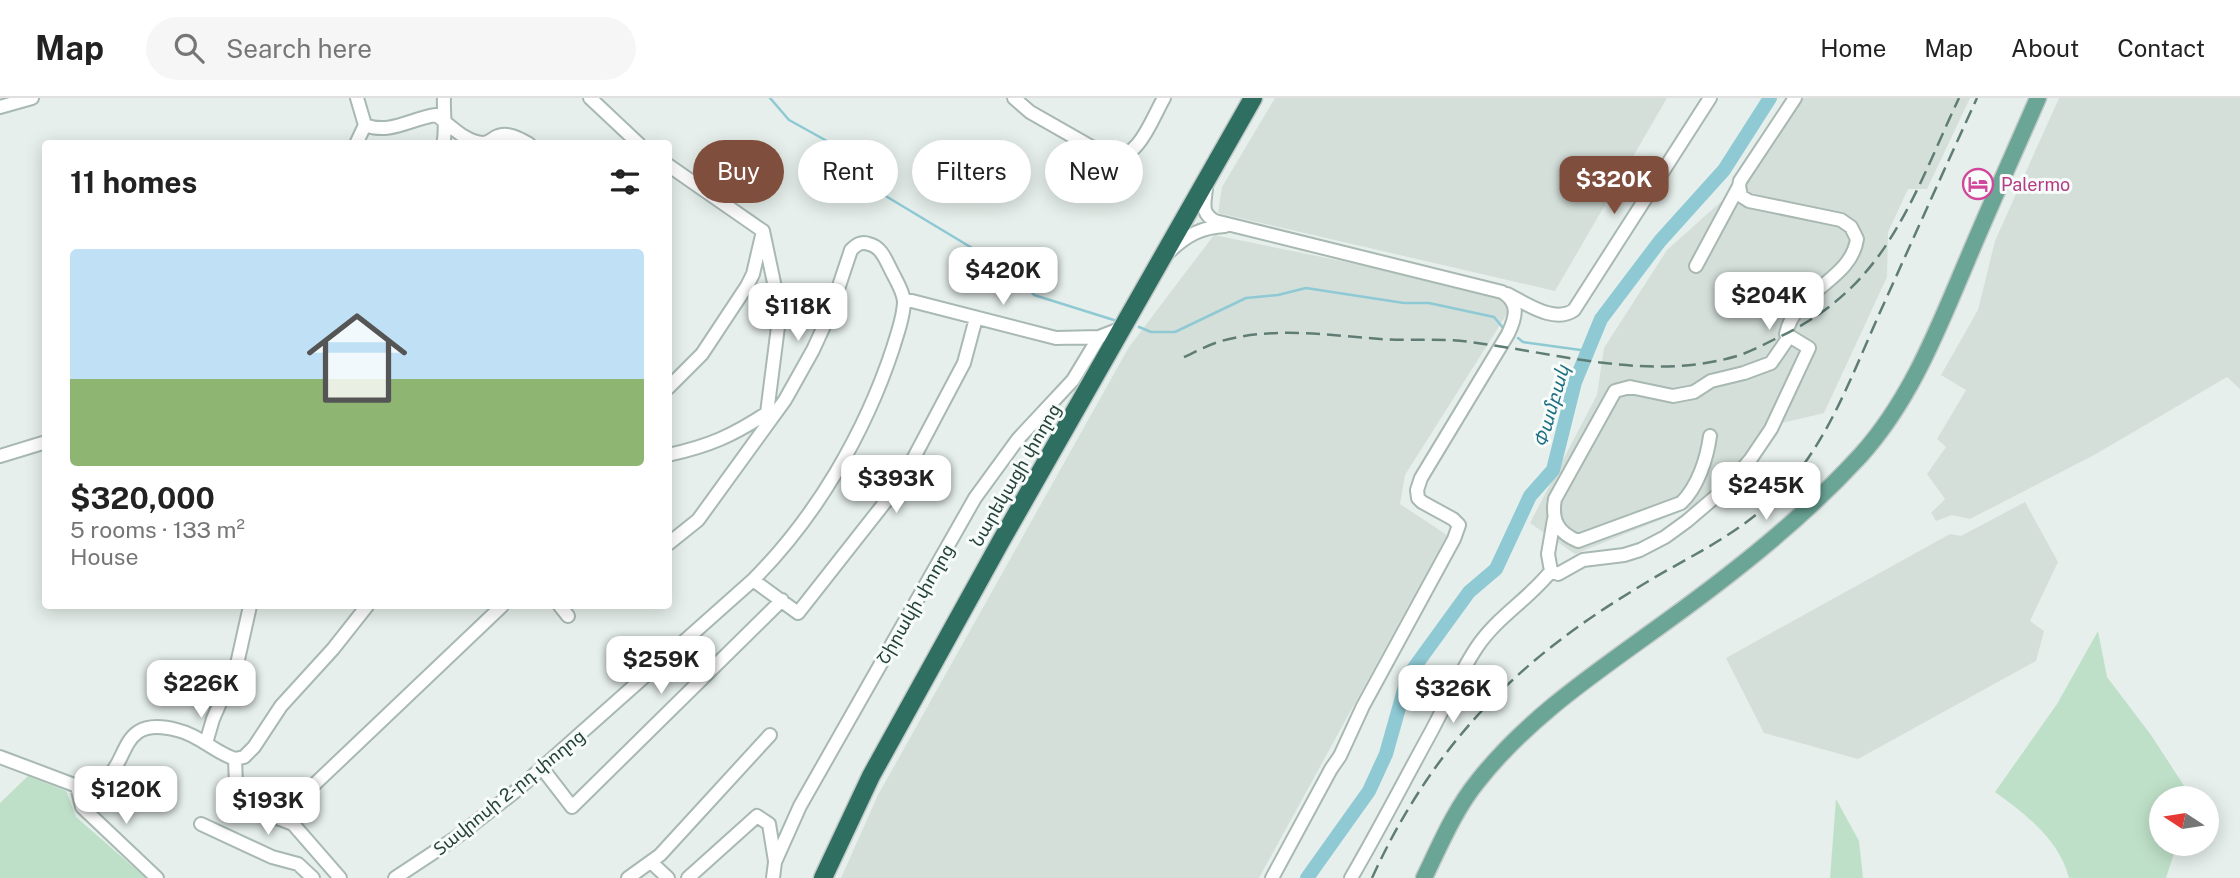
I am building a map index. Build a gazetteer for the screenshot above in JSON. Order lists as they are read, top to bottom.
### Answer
{
  "streets": {
    "highway": ["Նարեկացի փողոց"],
    "street": ["Շիրակի փողոց", "Տավրոսի 2-րդ փողոց"]
  },
  "water": ["Փամբակ"],
  "places": {
    "hotel": ["Palermo"]
  },
  "north": "left",
  "page": {
    "header": "Map",
    "search": "Search here",
    "nav": [
      "Home",
      "Map",
      "About",
      "Contact"
    ],
    "chip": [
      "Buy",
      "Rent",
      "Filters",
      "New"
    ],
    "heading": "11 homes",
    "price": [
      "$320K",
      "$420K",
      "$204K",
      "$118K",
      "$393K",
      "$245K",
      "$259K",
      "$226K",
      "$326K",
      "$120K",
      "$193K"
    ],
    "list": [
      {
        "name": "$320,000",
        "note": "5 rooms · 133 m² · House"
      }
    ]
  }
}
